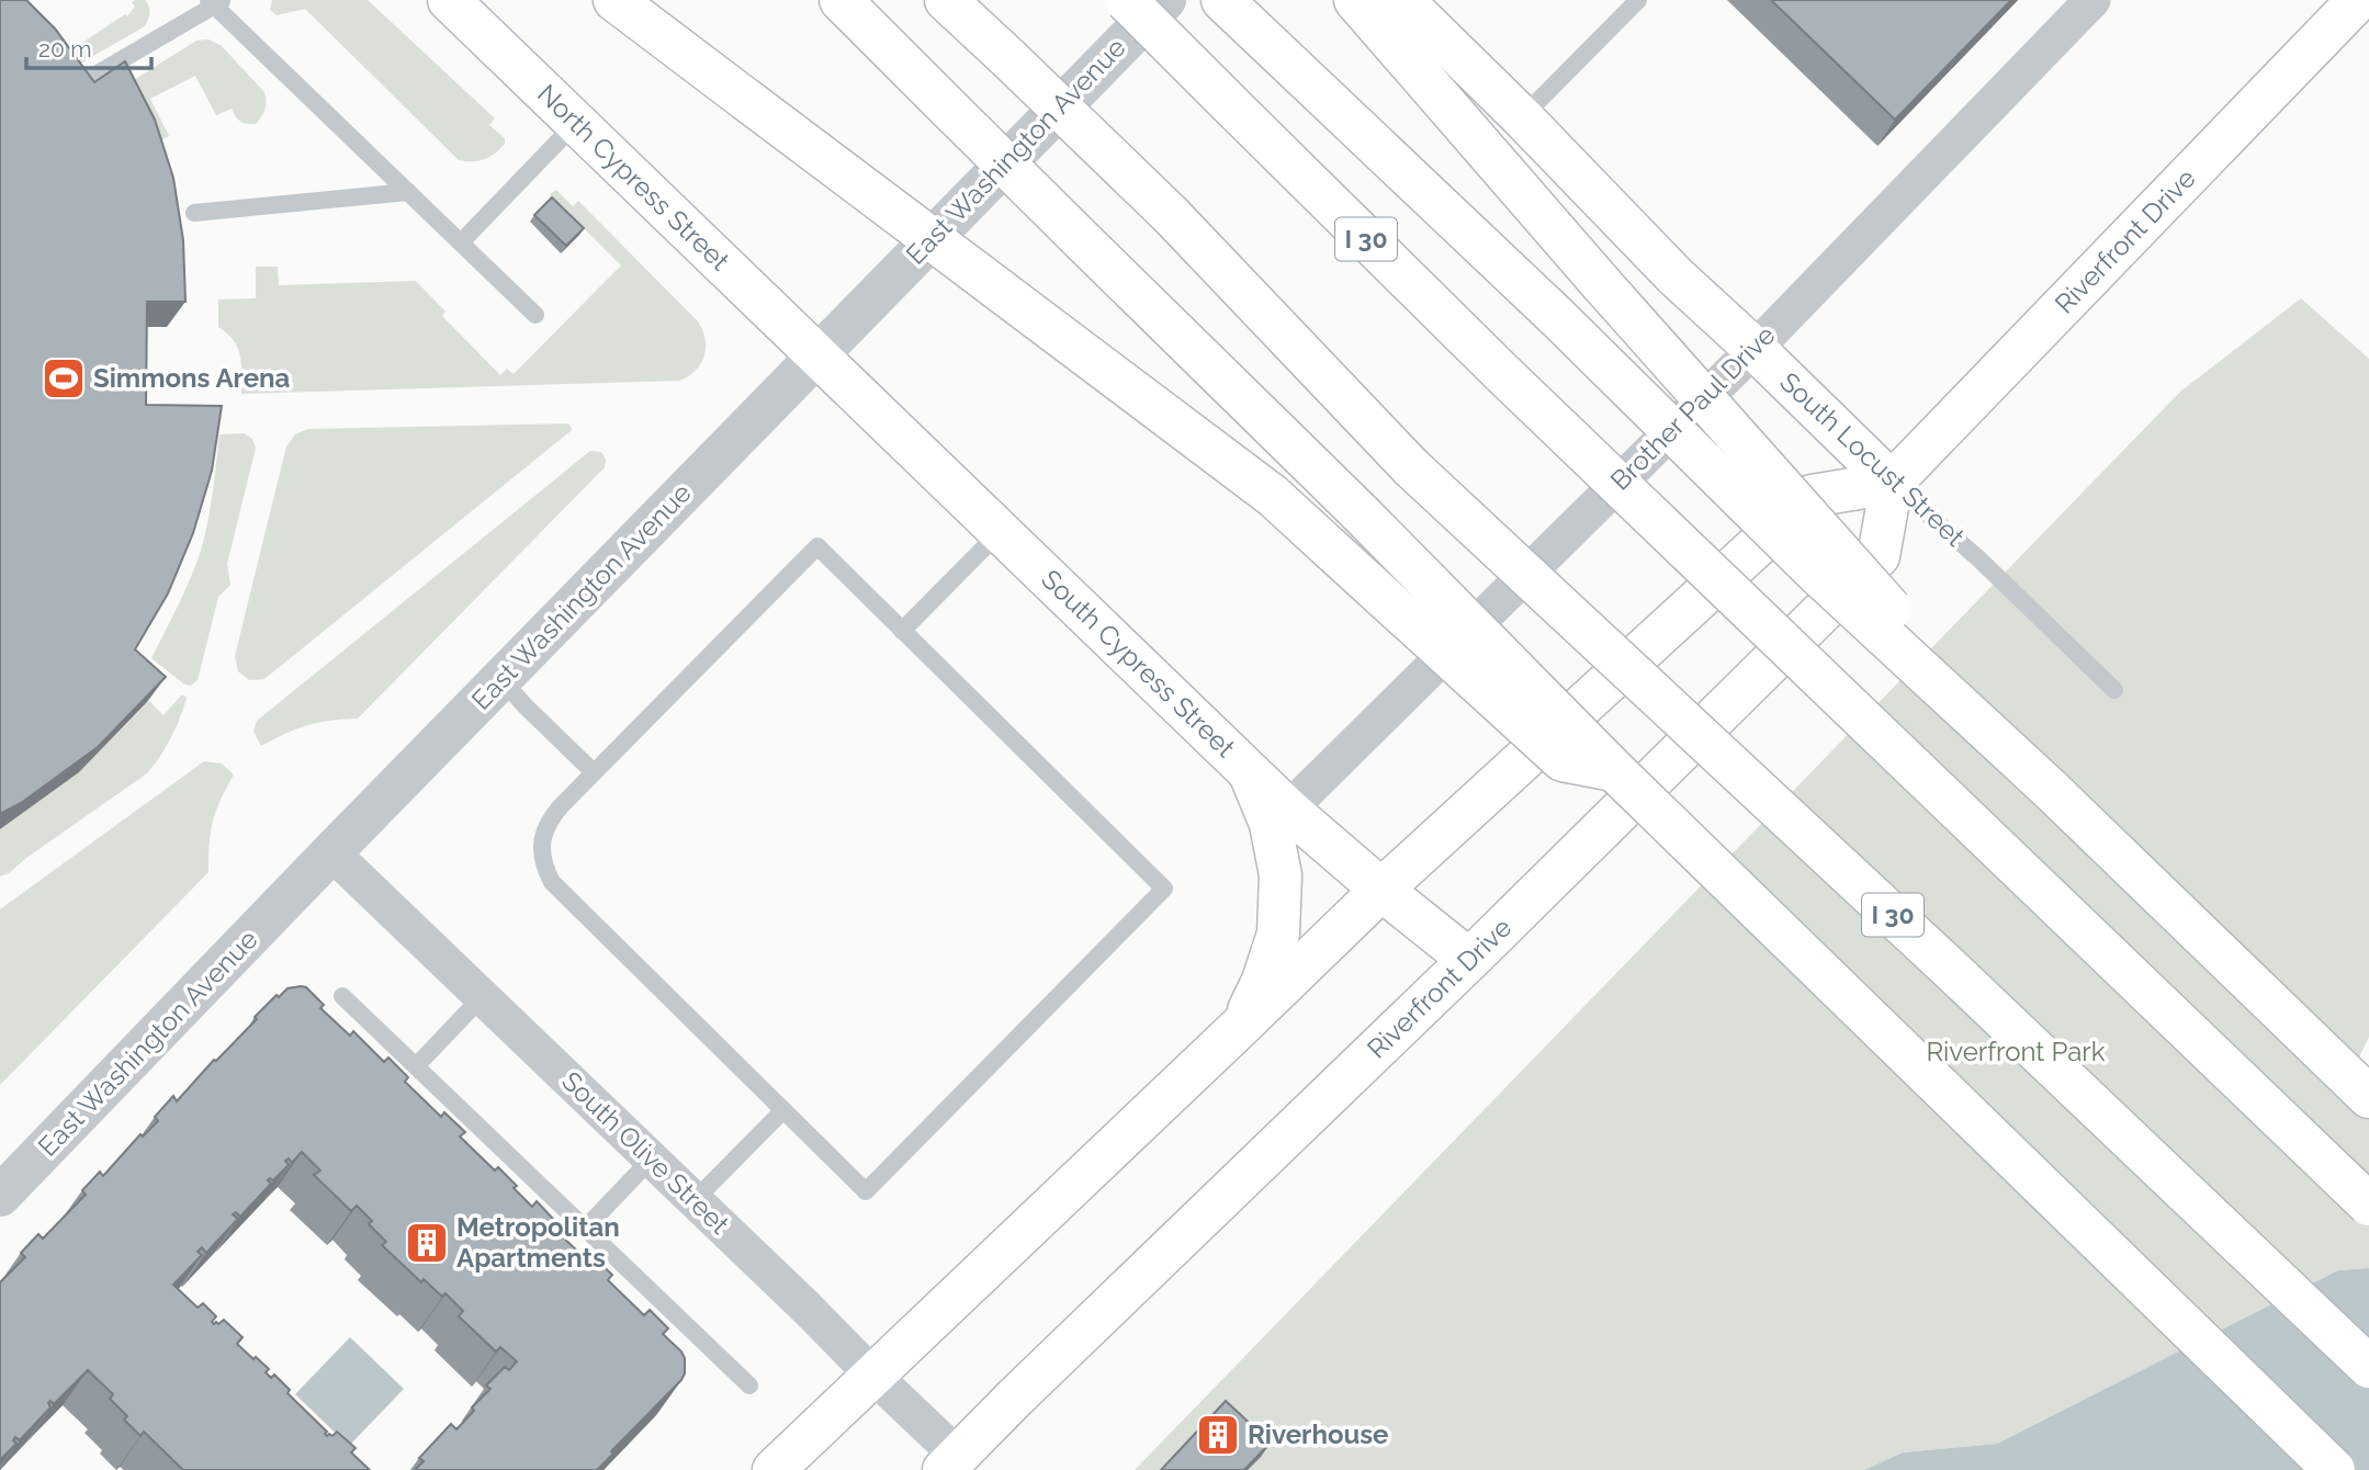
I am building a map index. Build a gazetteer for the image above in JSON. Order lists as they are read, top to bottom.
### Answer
{
  "streets": {
    "main road": [
      "North Cypress Street",
      "I 30",
      "Riverfront Drive",
      "South Locust Street",
      "South Cypress Street"
    ],
    "street": ["East Washington Avenue", "Brother Paul Drive", "South Olive Street"]
  },
  "crossings": [
    ["East Washington Avenue", "North Cypress Street"],
    ["East Washington Avenue", "South Cypress Street"],
    ["East Washington Avenue", "South Olive Street"],
    ["North Cypress Street", "South Cypress Street"],
    ["Riverfront Drive", "South Locust Street"],
    ["Riverfront Drive", "South Cypress Street"],
    ["Riverfront Drive", "South Olive Street"],
    ["Brother Paul Drive", "South Locust Street"],
    ["Brother Paul Drive", "South Cypress Street"]
  ],
  "parks": ["Riverfront Park"],
  "places": {
    "sports": ["Simmons Arena"],
    "building": ["Metropolitan Apartments", "Riverhouse"]
  },
  "scale_bar": "20 m"
}
